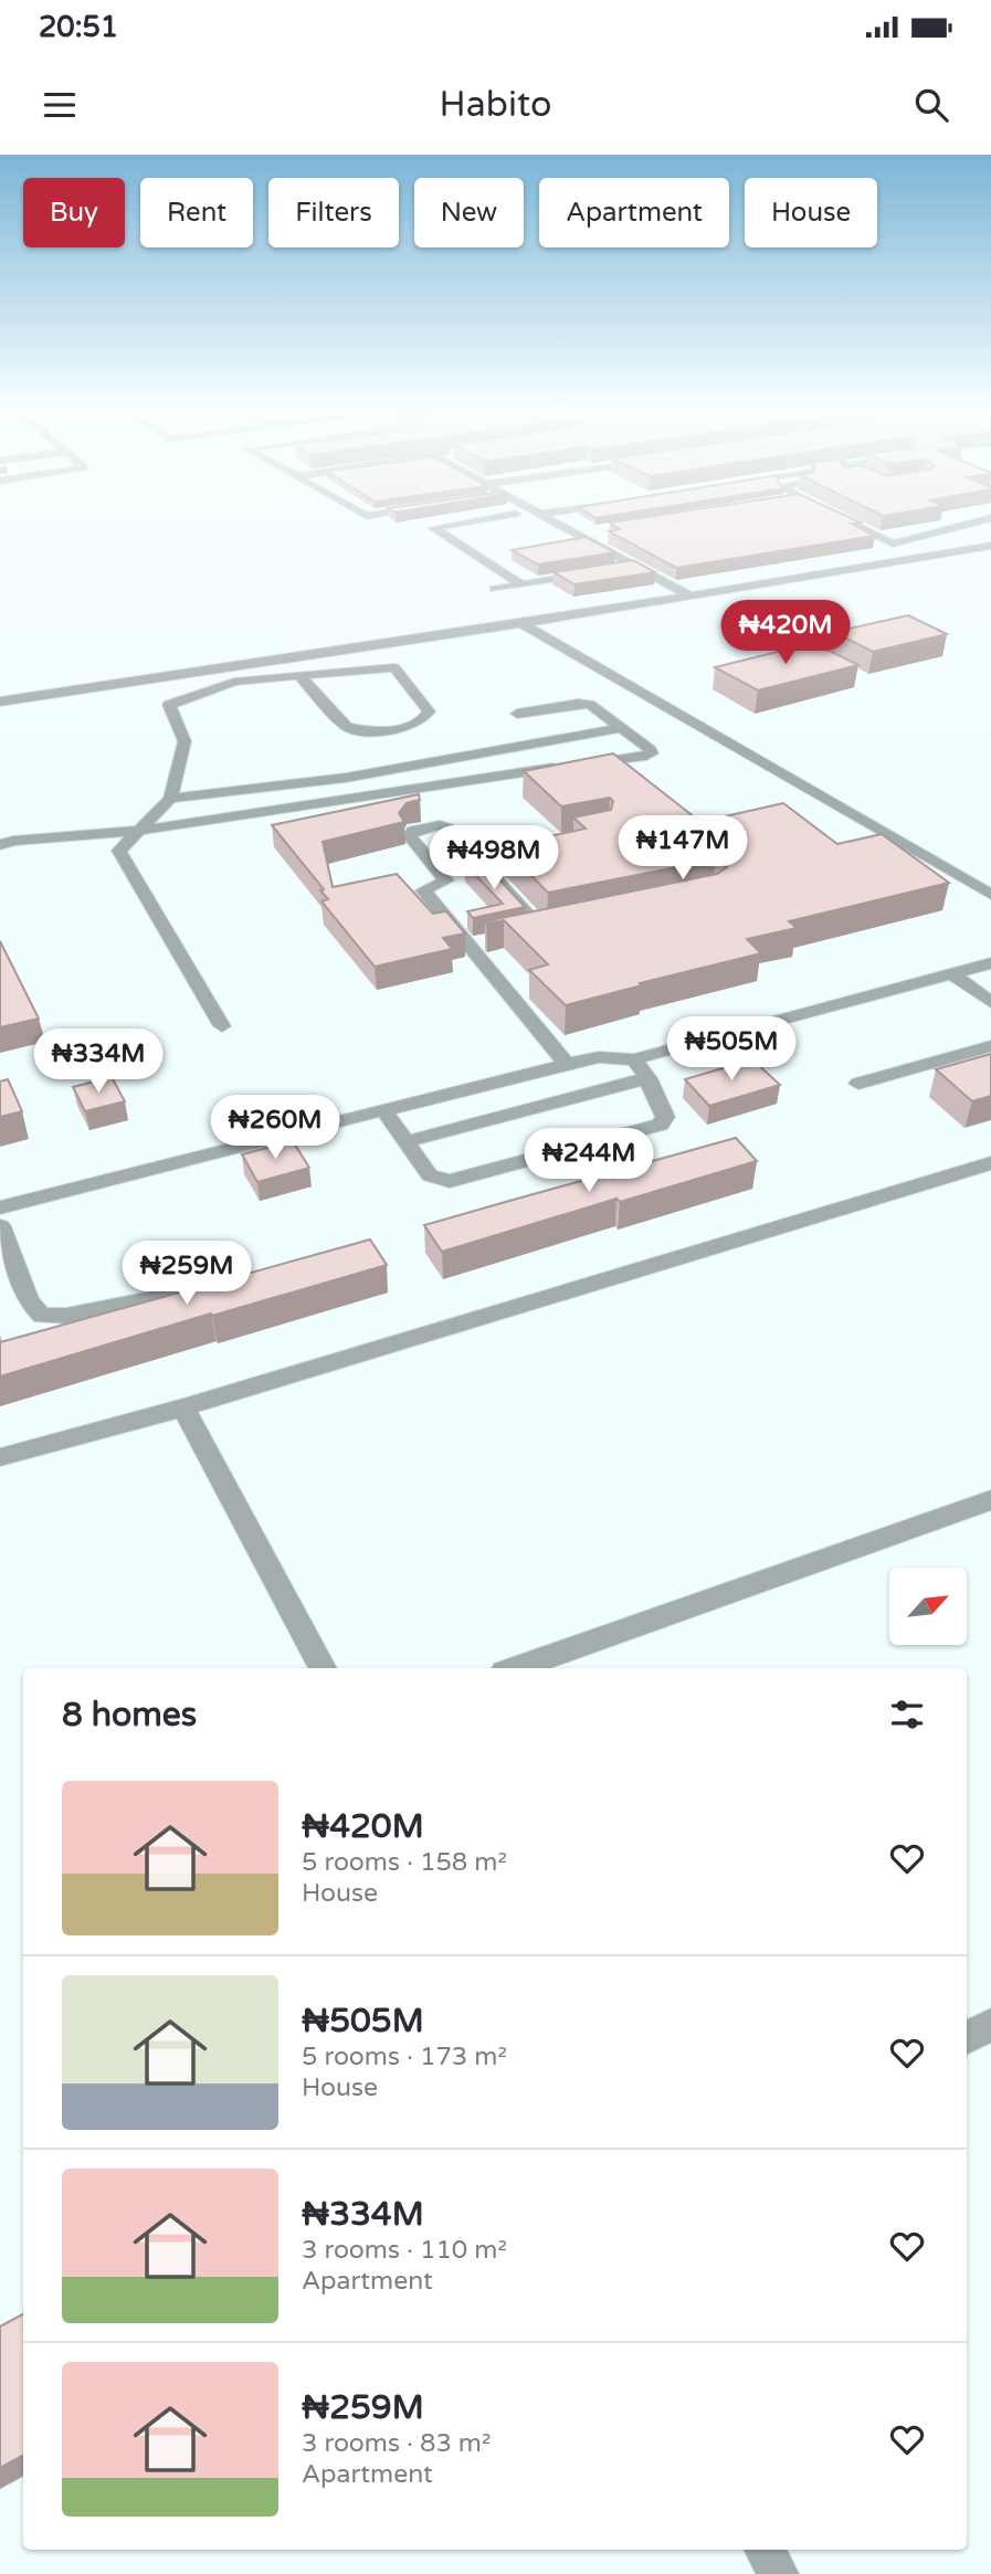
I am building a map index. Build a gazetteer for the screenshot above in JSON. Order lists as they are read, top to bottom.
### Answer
{
  "north": "top right",
  "page": {
    "status": "20:51",
    "header": "Habito",
    "chip": [
      "Buy",
      "Rent",
      "Filters",
      "New",
      "Apartment",
      "House"
    ],
    "price": [
      "₦420M",
      "₦147M",
      "₦498M",
      "₦505M",
      "₦334M",
      "₦260M",
      "₦244M",
      "₦259M"
    ],
    "heading": "8 homes",
    "list": [
      {
        "name": "₦420M",
        "note": "5 rooms · 158 m² · House"
      },
      {
        "name": "₦505M",
        "note": "5 rooms · 173 m² · House"
      },
      {
        "name": "₦334M",
        "note": "3 rooms · 110 m² · Apartment"
      },
      {
        "name": "₦259M",
        "note": "3 rooms · 83 m² · Apartment"
      }
    ]
  }
}
